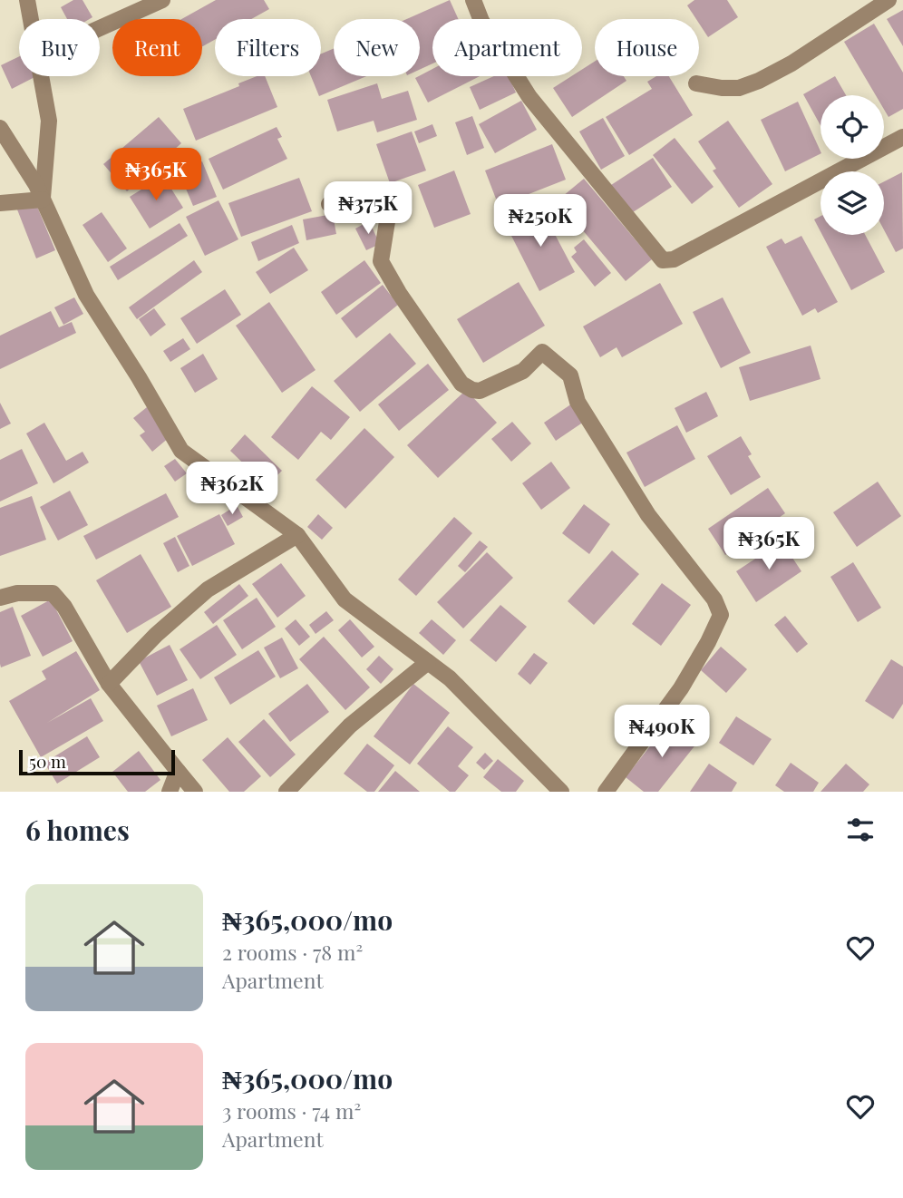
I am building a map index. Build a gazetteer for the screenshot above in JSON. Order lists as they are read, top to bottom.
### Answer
{
  "scale_bar": "50 m",
  "page": {
    "chip": [
      "Buy",
      "Rent",
      "Filters",
      "New",
      "Apartment",
      "House"
    ],
    "price": [
      "₦365K",
      "₦375K",
      "₦250K",
      "₦362K",
      "₦365K",
      "₦490K"
    ],
    "scale": "50 m",
    "heading": "6 homes",
    "list": [
      {
        "name": "₦365,000/mo",
        "note": "2 rooms · 78 m² · Apartment"
      },
      {
        "name": "₦365,000/mo",
        "note": "3 rooms · 74 m² · Apartment"
      }
    ]
  }
}
